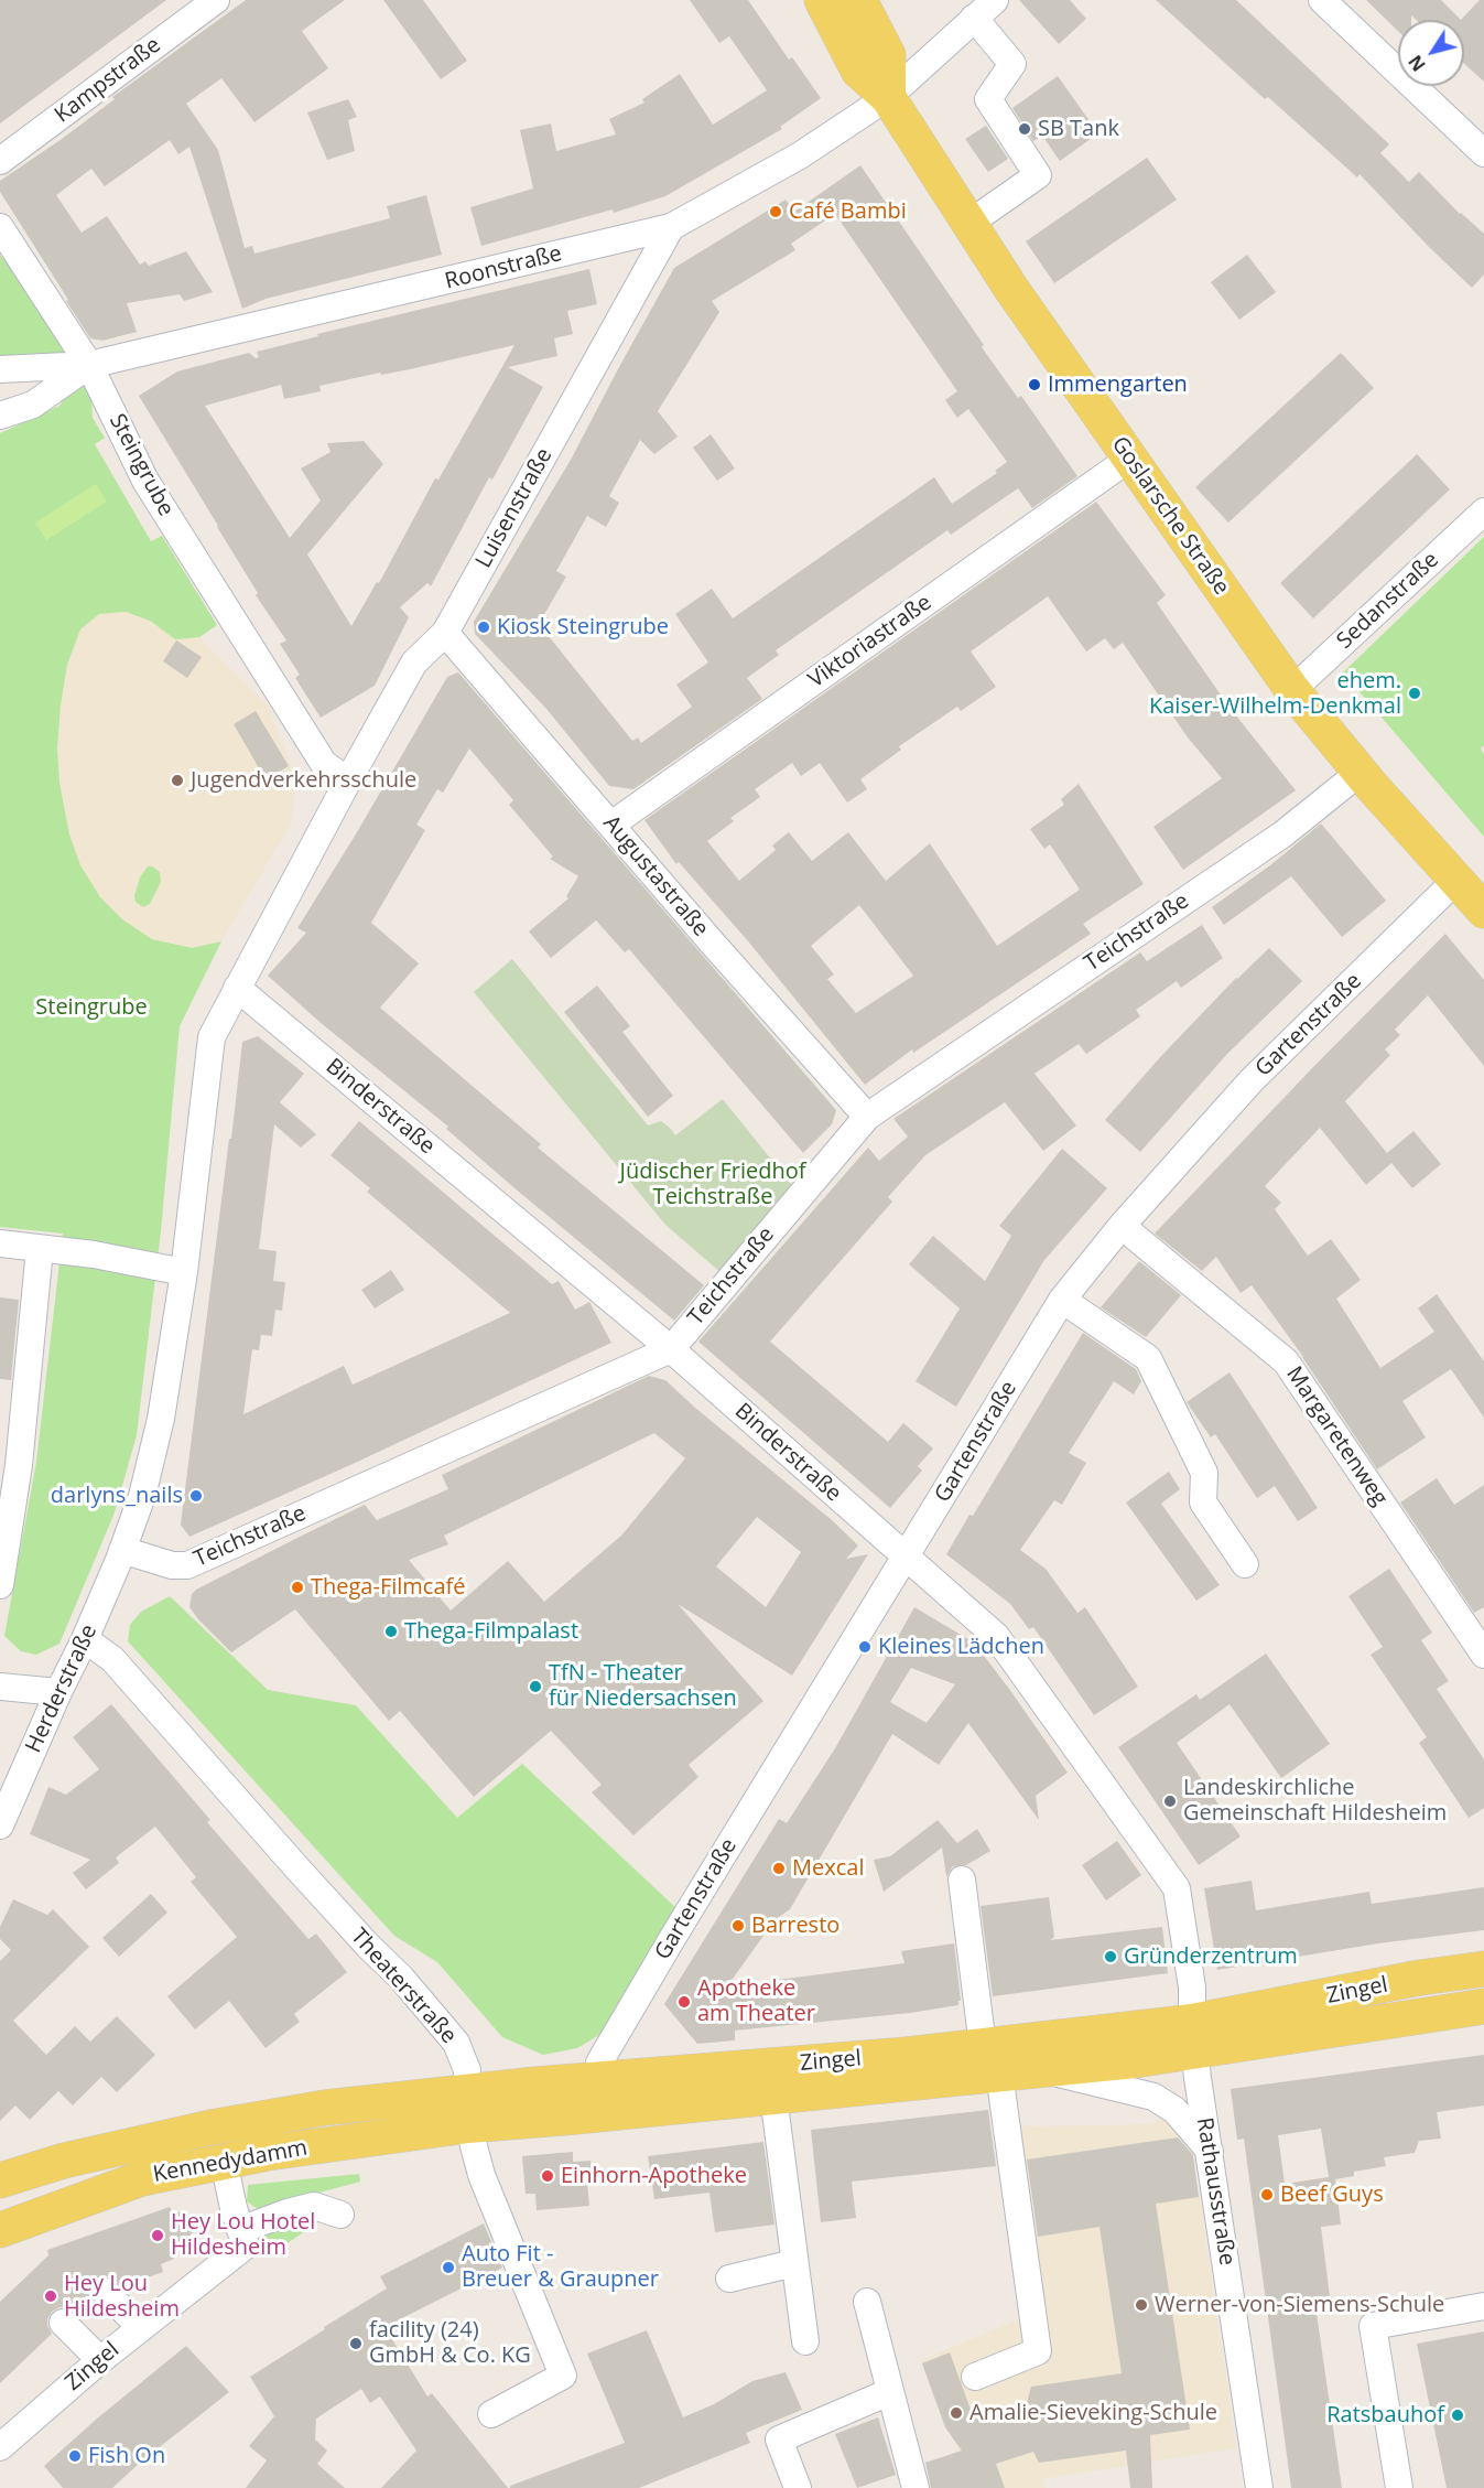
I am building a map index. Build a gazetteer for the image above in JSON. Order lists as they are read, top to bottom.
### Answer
{
  "streets": {
    "main road": ["Goslarsche Straße", "Zingel", "Kennedydamm"],
    "street": [
      "Kampstraße",
      "Roonstraße",
      "Steingrube",
      "Luisenstraße",
      "Sedanstraße",
      "Viktoriastraße",
      "Augustastraße",
      "Teichstraße",
      "Gartenstraße",
      "Binderstraße",
      "Margaretenweg",
      "Herderstraße",
      "Theaterstraße",
      "Rathausstraße"
    ]
  },
  "crossings": [
    ["Roonstraße", "Steingrube"],
    ["Roonstraße", "Luisenstraße"],
    ["Roonstraße", "Goslarsche Straße"],
    ["Steingrube", "Luisenstraße"],
    ["Luisenstraße", "Augustastraße"],
    ["Goslarsche Straße", "Sedanstraße"],
    ["Goslarsche Straße", "Viktoriastraße"],
    ["Goslarsche Straße", "Teichstraße"],
    ["Goslarsche Straße", "Gartenstraße"],
    ["Viktoriastraße", "Augustastraße"],
    ["Augustastraße", "Teichstraße"],
    ["Teichstraße", "Binderstraße"],
    ["Teichstraße", "Herderstraße"],
    ["Gartenstraße", "Binderstraße"],
    ["Gartenstraße", "Margaretenweg"],
    ["Gartenstraße", "Zingel"],
    ["Binderstraße", "Zingel"],
    ["Binderstraße", "Rathausstraße"],
    ["Herderstraße", "Theaterstraße"],
    ["Theaterstraße", "Zingel"],
    ["Theaterstraße", "Kennedydamm"],
    ["Zingel", "Kennedydamm"],
    ["Zingel", "Rathausstraße"]
  ],
  "parks": ["Steingrube", "Jüdischer Friedhof Teichstraße"],
  "places": [
    "SB Tank",
    "Café Bambi",
    "Immengarten",
    "Kiosk Steingrube",
    "ehem. Kaiser-Wilhelm-Denkmal",
    "Jugendverkehrsschule",
    "darlyns_nails",
    "Thega-Filmcafé",
    "Thega-Filmpalast",
    "Kleines Lädchen",
    "TfN - Theater für Niedersachsen",
    "Landeskirchliche Gemeinschaft Hildesheim",
    "Mexcal",
    "Barresto",
    "Gründerzentrum",
    "Apotheke am Theater",
    "Einhorn-Apotheke",
    "Beef Guys",
    "Hey Lou Hotel Hildesheim",
    "Auto Fit - Breuer & Graupner",
    "Hey Lou Hildesheim",
    "Werner-von-Siemens-Schule",
    "facility (24) GmbH & Co. KG",
    "Amalie-Sieveking-Schule",
    "Ratsbauhof",
    "Fish On"
  ],
  "north": "bottom left"
}
